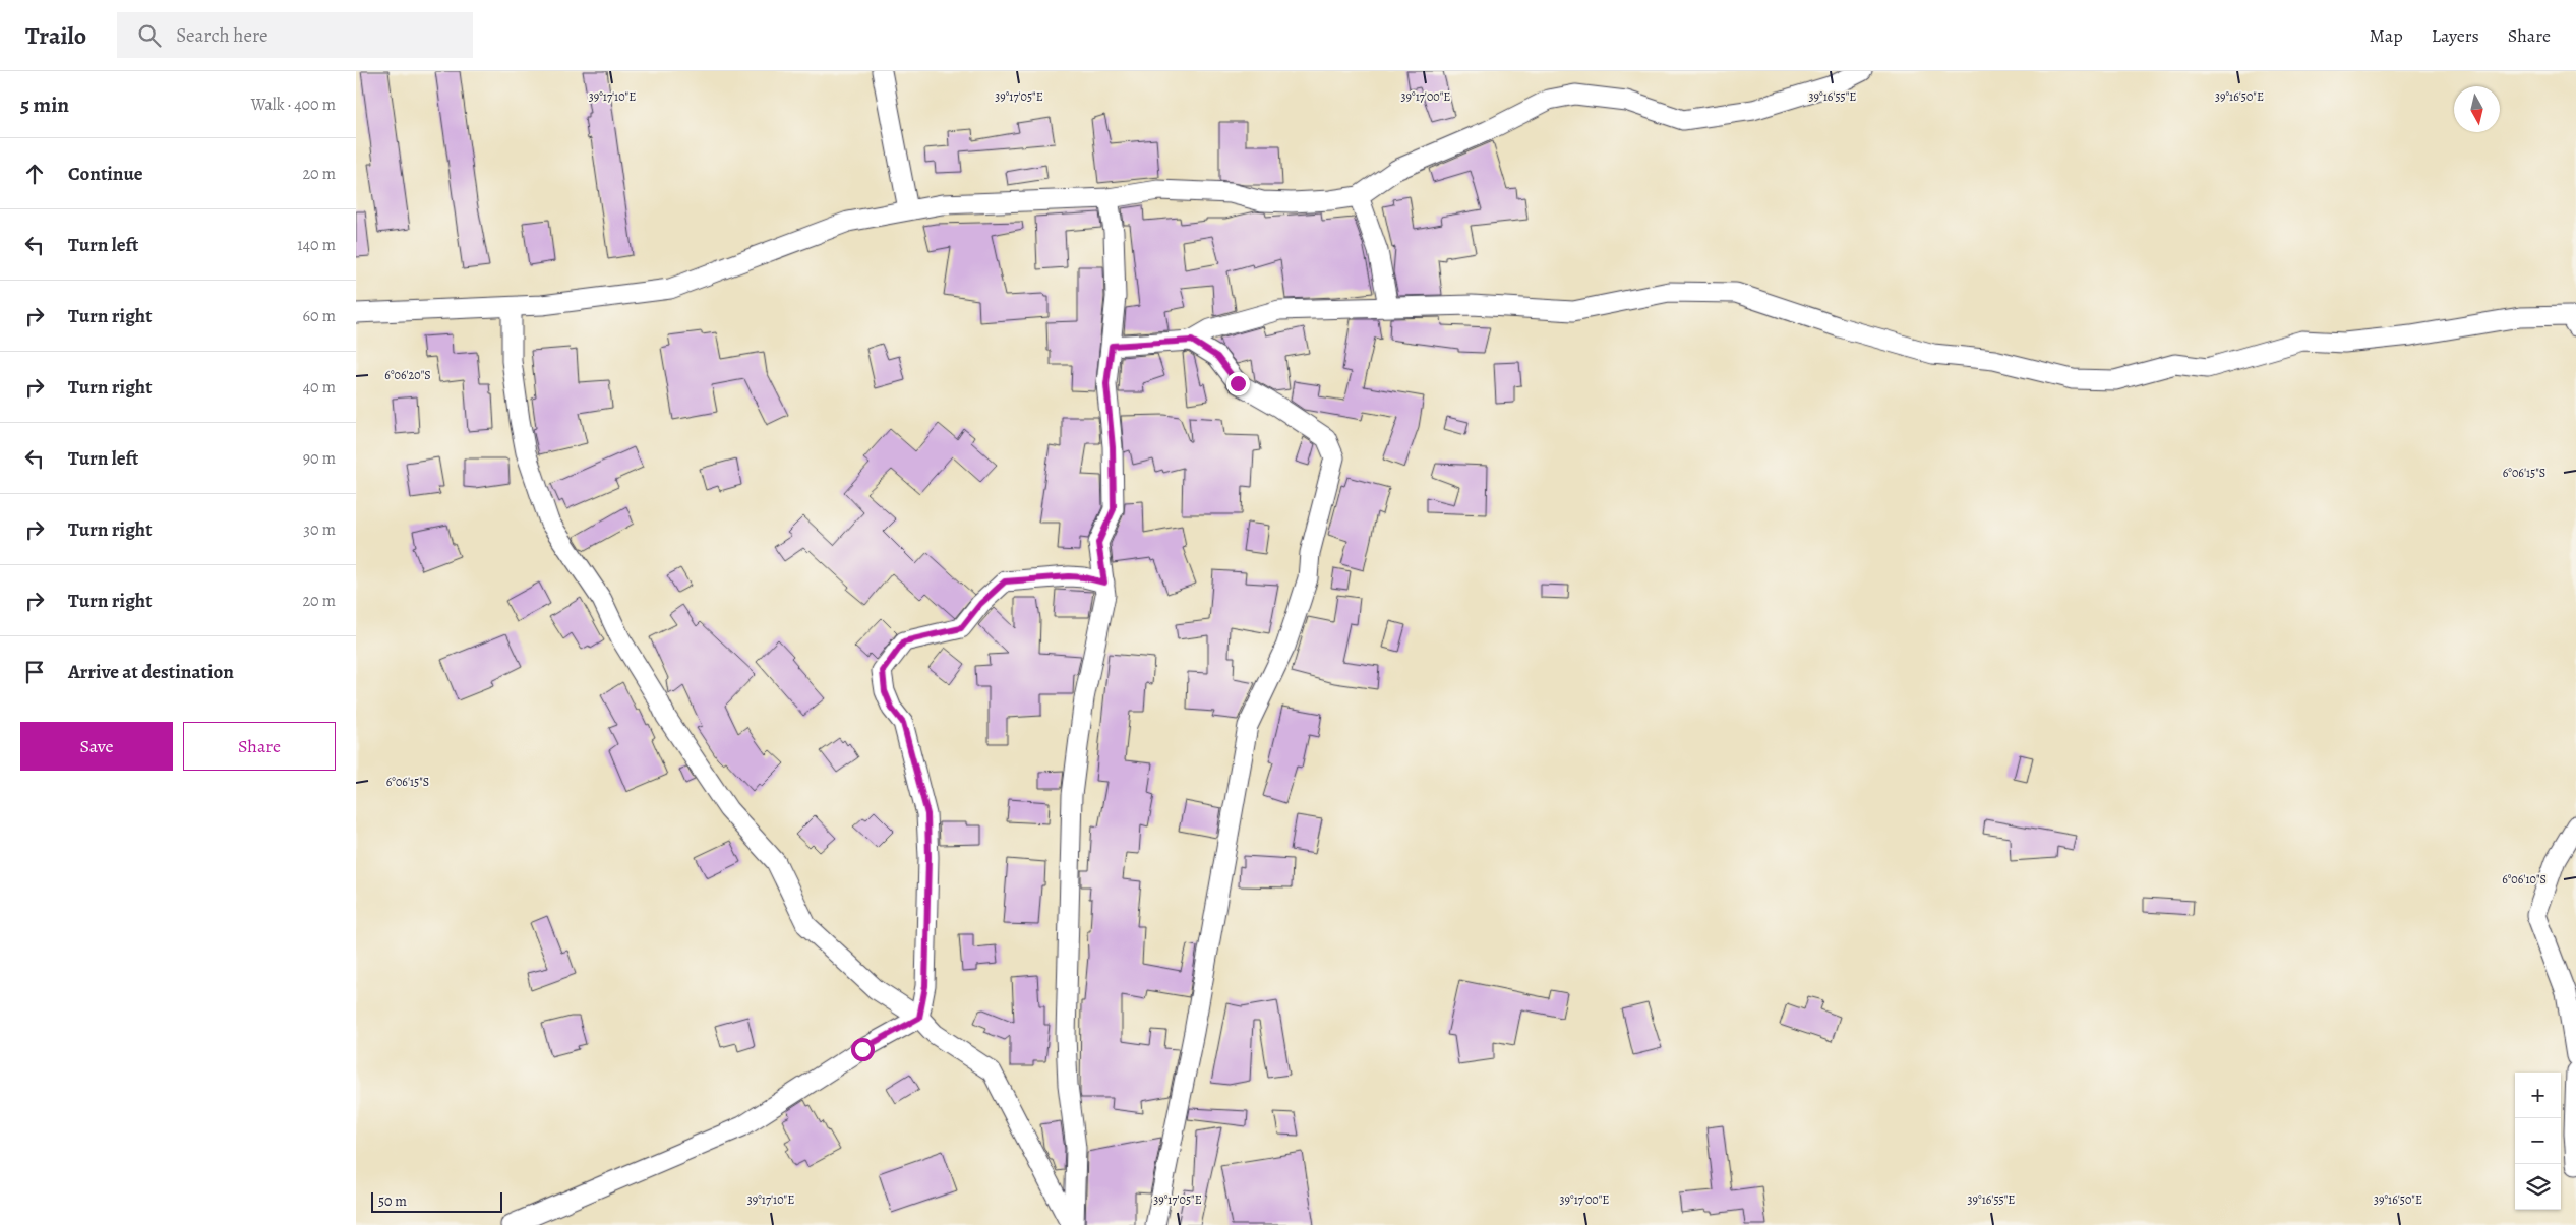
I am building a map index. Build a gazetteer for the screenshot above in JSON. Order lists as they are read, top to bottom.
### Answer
{
  "scale_bar": "50 m",
  "north": "bottom",
  "page": {
    "header": "Trailo",
    "search": "Search here",
    "nav": ["Map", "Layers", "Share"],
    "heading": ["5 min", "Walk · 400 m"],
    "list": [
      ["Continue", "20 m"],
      ["Turn left", "140 m"],
      ["Turn right", "60 m"],
      ["Turn right", "40 m"],
      ["Turn left", "90 m"],
      ["Turn right", "30 m"],
      ["Turn right", "20 m"],
      "Arrive at destination"
    ],
    "buttons": ["Save", "Share"],
    "map_buttons": ["+", "−"],
    "scale": "50 m"
  },
  "coordinates": [
    "39°17'10\"E",
    "39°17'05\"E",
    "39°17'00\"E",
    "39°16'55\"E",
    "39°16'50\"E",
    "6°06'20\"S",
    "6°06'15\"S",
    "6°06'10\"S"
  ]
}
